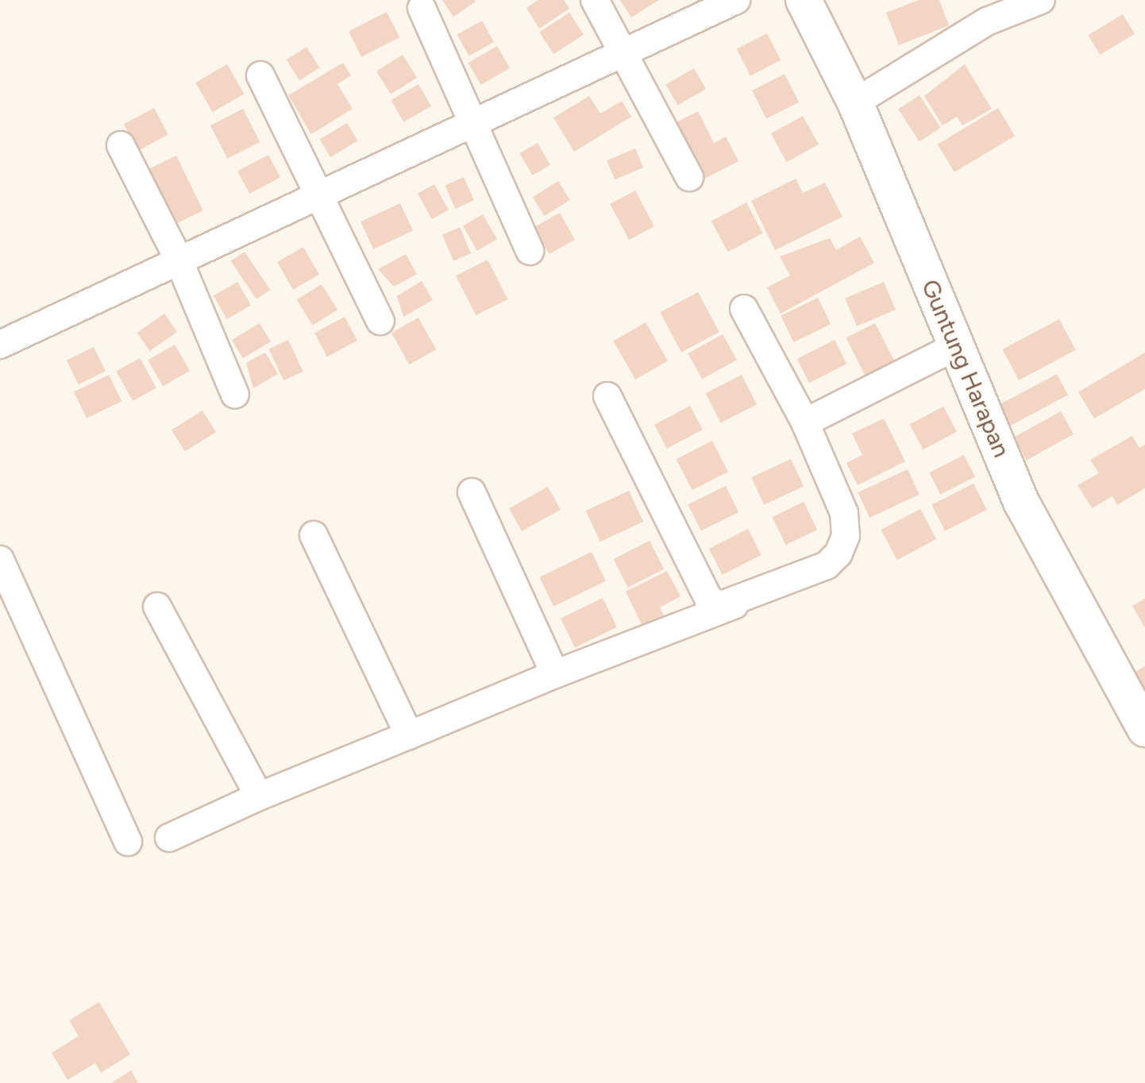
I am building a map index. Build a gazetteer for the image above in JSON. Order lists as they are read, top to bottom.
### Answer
{
  "streets": {
    "street": ["Guntung Harapan"]
  }
}
